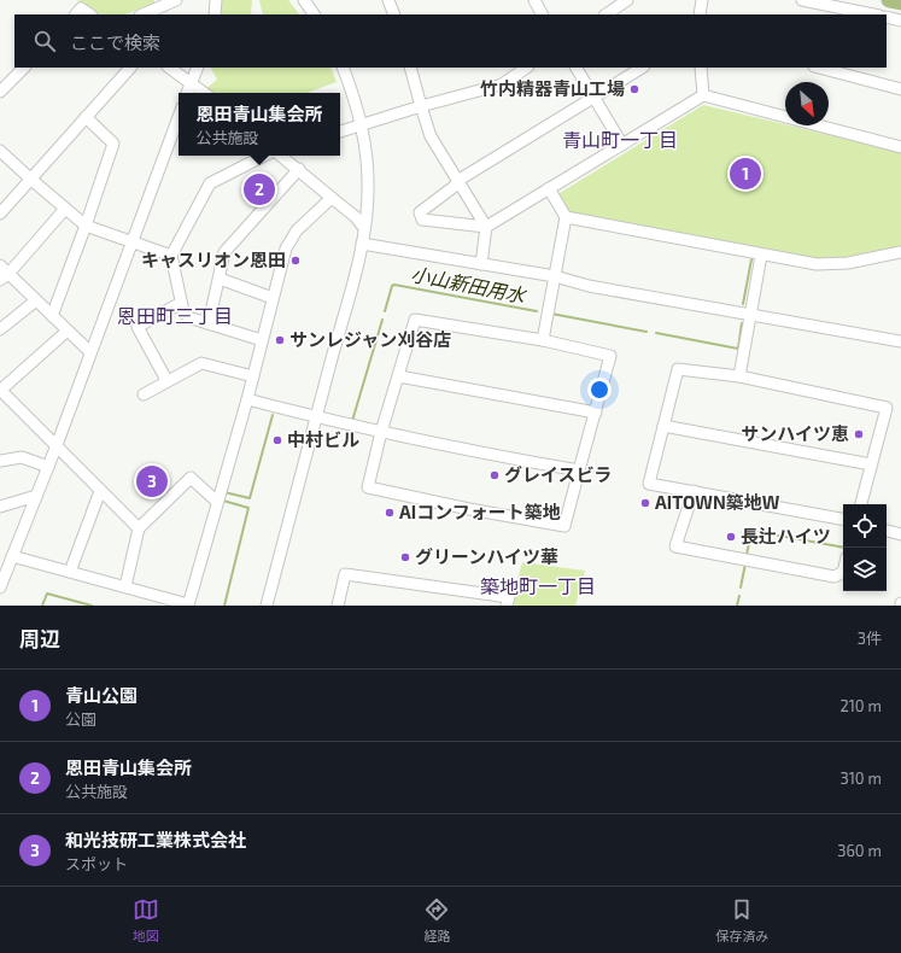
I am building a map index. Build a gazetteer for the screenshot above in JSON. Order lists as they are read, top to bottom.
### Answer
{
  "districts": ["青山町一丁目", "恩田町三丁目", "築地町一丁目"],
  "water": ["小山新田用水"],
  "places": [
    "竹内精器青山工場",
    "キャスリオン恩田",
    "サンレジャン刈谷店",
    "サンハイツ恵",
    "中村ビル",
    "グレイスビラ",
    "AITOWN築地W",
    "AIコンフォート築地",
    "長辻ハイツ",
    "グリーンハイツ華"
  ],
  "north": "bottom right",
  "page": {
    "search": "ここで検索",
    "popup": ["恩田青山集会所", "公共施設"],
    "pins": ["1", "2", "3"],
    "heading": ["周辺", "3件"],
    "list": [
      {
        "mark": "1",
        "name": "青山公園",
        "note": "公園",
        "value": "210 m"
      },
      {
        "mark": "2",
        "name": "恩田青山集会所",
        "note": "公共施設",
        "value": "310 m"
      },
      {
        "mark": "3",
        "name": "和光技研工業株式会社",
        "note": "スポット",
        "value": "360 m"
      }
    ],
    "nav": ["地図", "経路", "保存済み"]
  }
}
